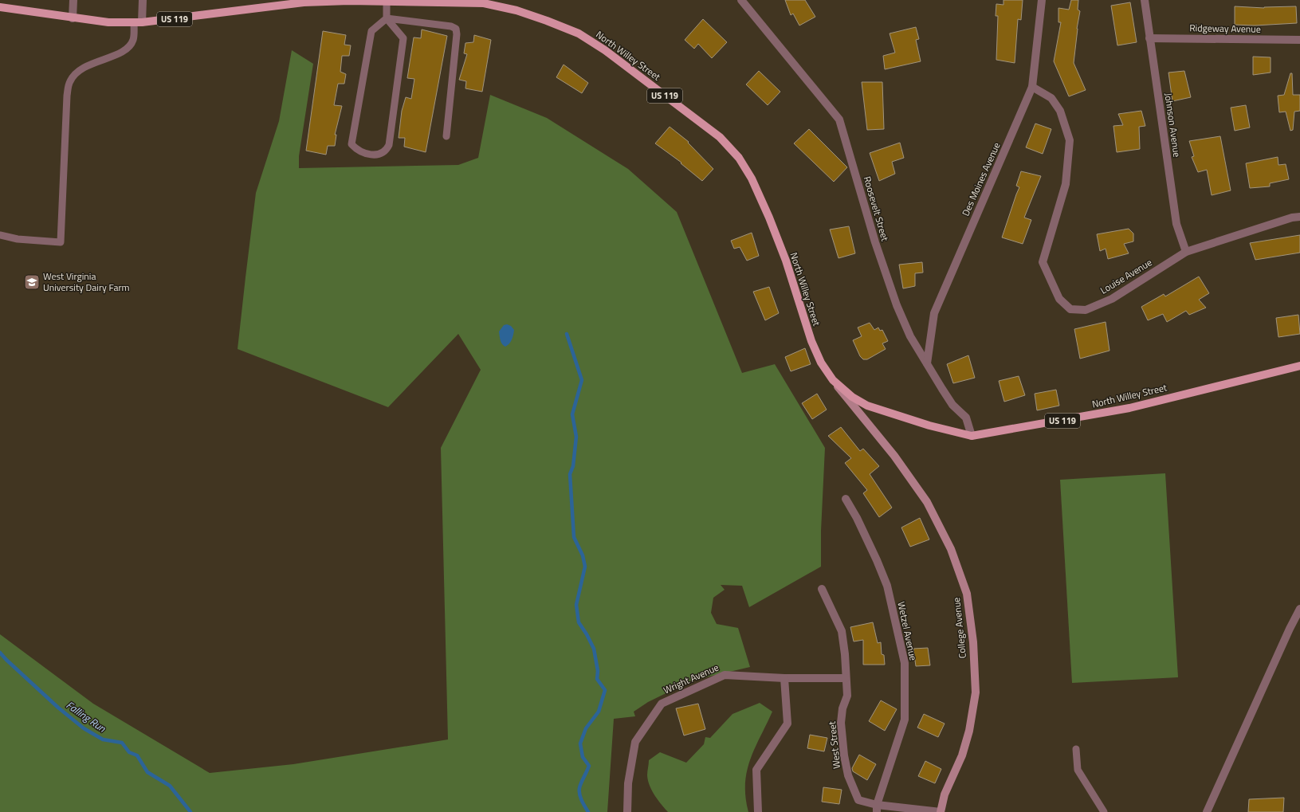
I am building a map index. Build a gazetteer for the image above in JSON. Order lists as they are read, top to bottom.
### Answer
{
  "streets": {
    "main road": ["US 119", "North Willey Street"],
    "street": [
      "Ridgeway Avenue",
      "Johnson Avenue",
      "Des Moines Avenue",
      "Roosevelt Street",
      "Louise Avenue",
      "College Avenue",
      "Wetzel Avenue",
      "Wright Avenue",
      "West Street"
    ]
  },
  "crossings": [
    ["US 119", "North Willey Street"],
    ["Ridgeway Avenue", "Johnson Avenue"],
    ["North Willey Street", "Roosevelt Street"],
    ["North Willey Street", "College Avenue"],
    ["Johnson Avenue", "Louise Avenue"],
    ["Des Moines Avenue", "Roosevelt Street"],
    ["Des Moines Avenue", "Louise Avenue"],
    ["College Avenue", "West Street"],
    ["Wetzel Avenue", "West Street"],
    ["Wright Avenue", "West Street"]
  ],
  "water": ["Falling Run"],
  "places": {
    "school or university": ["West Virginia University Dairy Farm"]
  }
}
